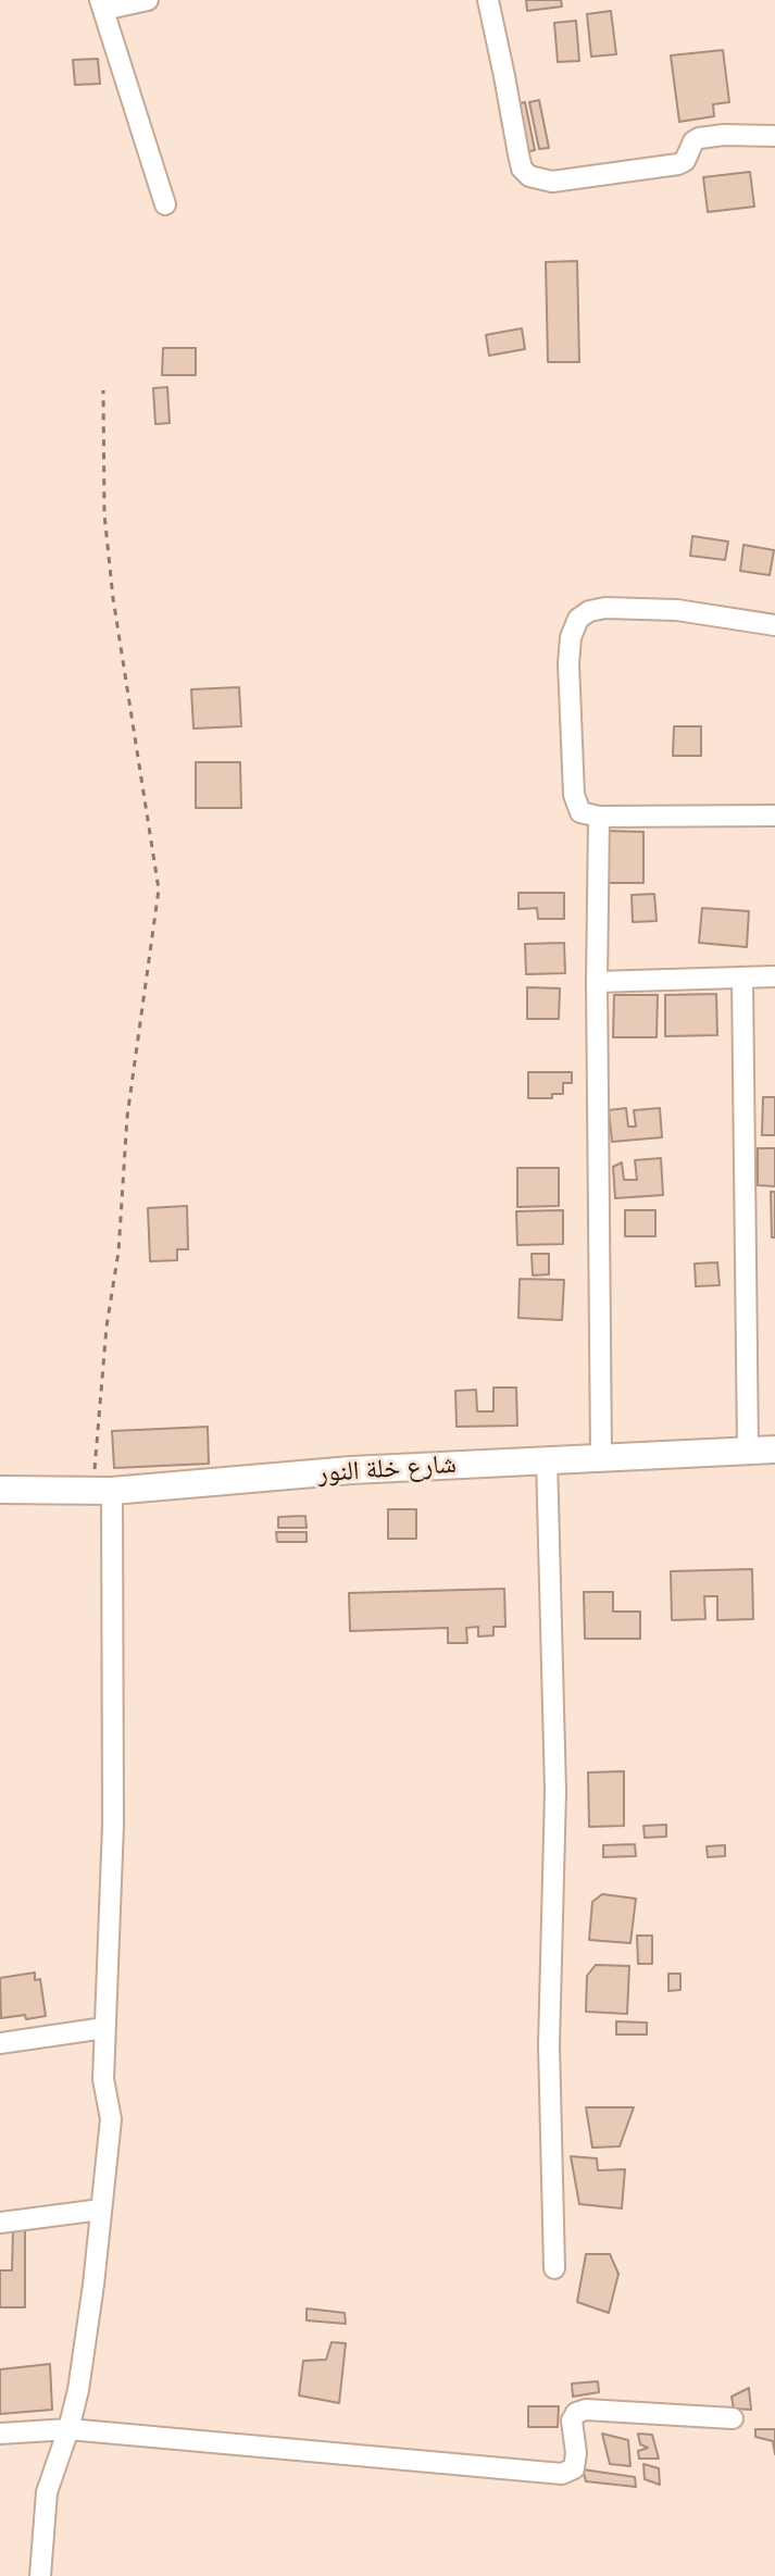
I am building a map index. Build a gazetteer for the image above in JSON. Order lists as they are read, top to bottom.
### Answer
{
  "streets": {
    "street": ["شارع خلة النور"]
  }
}
